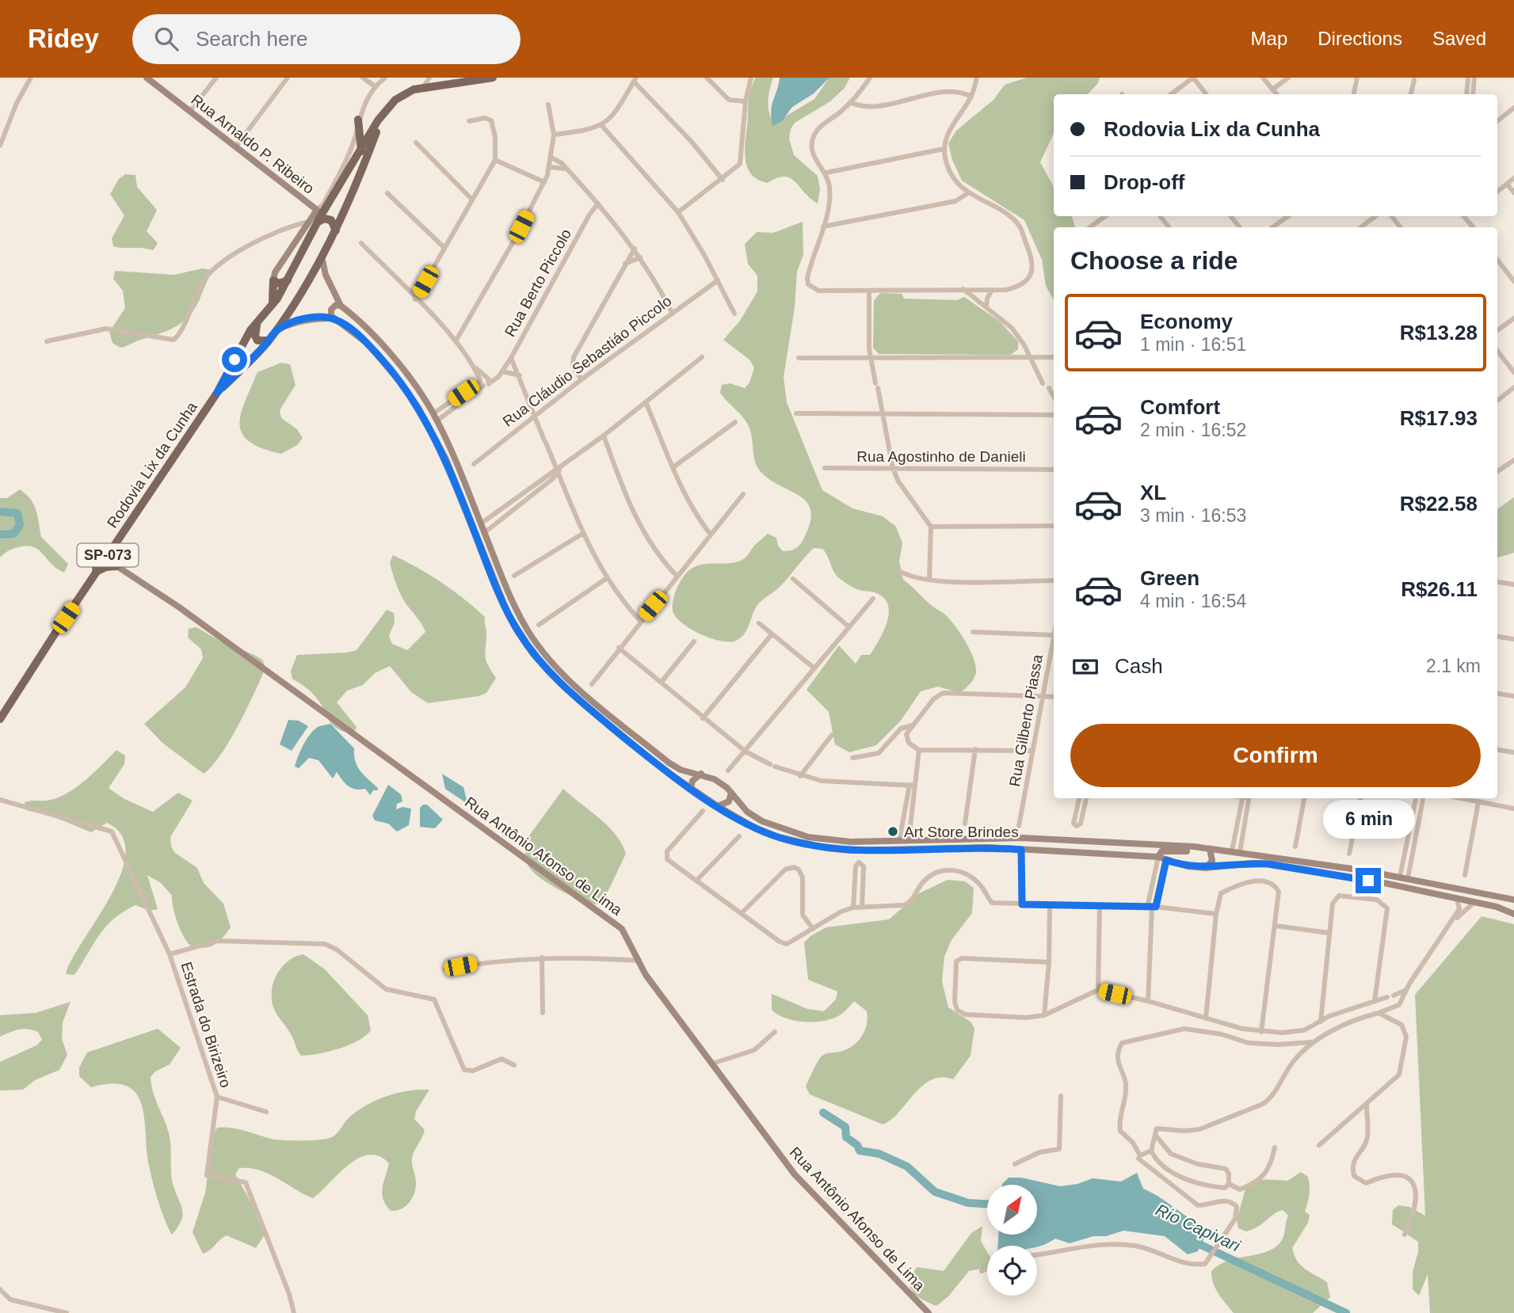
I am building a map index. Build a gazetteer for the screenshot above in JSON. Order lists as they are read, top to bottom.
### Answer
{
  "streets": {
    "main road": [
      "Rua Arnaldo P. Ribeiro",
      "Rodovia Lix da Cunha",
      "SP-073",
      "Rua Antônio Afonso de Lima"
    ],
    "street": [
      "Rua Berto Piccolo",
      "Rua Cláudio Sebastiáo Piccolo",
      "Rua Agostinho de Danieli",
      "Rua Gilberto Piassa",
      "Estrada do Birizeiro"
    ]
  },
  "crossings": [
    ["Rodovia Lix da Cunha", "Rua Antônio Afonso de Lima"]
  ],
  "water": ["Rio Capivari"],
  "places": ["Art Store Brindes"],
  "north": "top right",
  "page": {
    "header": "Ridey",
    "search": "Search here",
    "nav": ["Map", "Directions", "Saved"],
    "banner": ["Rodovia Lix da Cunha", "Drop-off"],
    "heading": "Choose a ride",
    "list": [
      {
        "name": "Economy",
        "note": "1 min · 16:51",
        "value": "R$13.28"
      },
      {
        "name": "Comfort",
        "note": "2 min · 16:52",
        "value": "R$17.93"
      },
      {
        "name": "XL",
        "note": "3 min · 16:53",
        "value": "R$22.58"
      },
      {
        "name": "Green",
        "note": "4 min · 16:54",
        "value": "R$26.11"
      }
    ],
    "pay": ["Cash", "2.1 km"],
    "buttons": "Confirm",
    "bubble": "6 min"
  }
}
